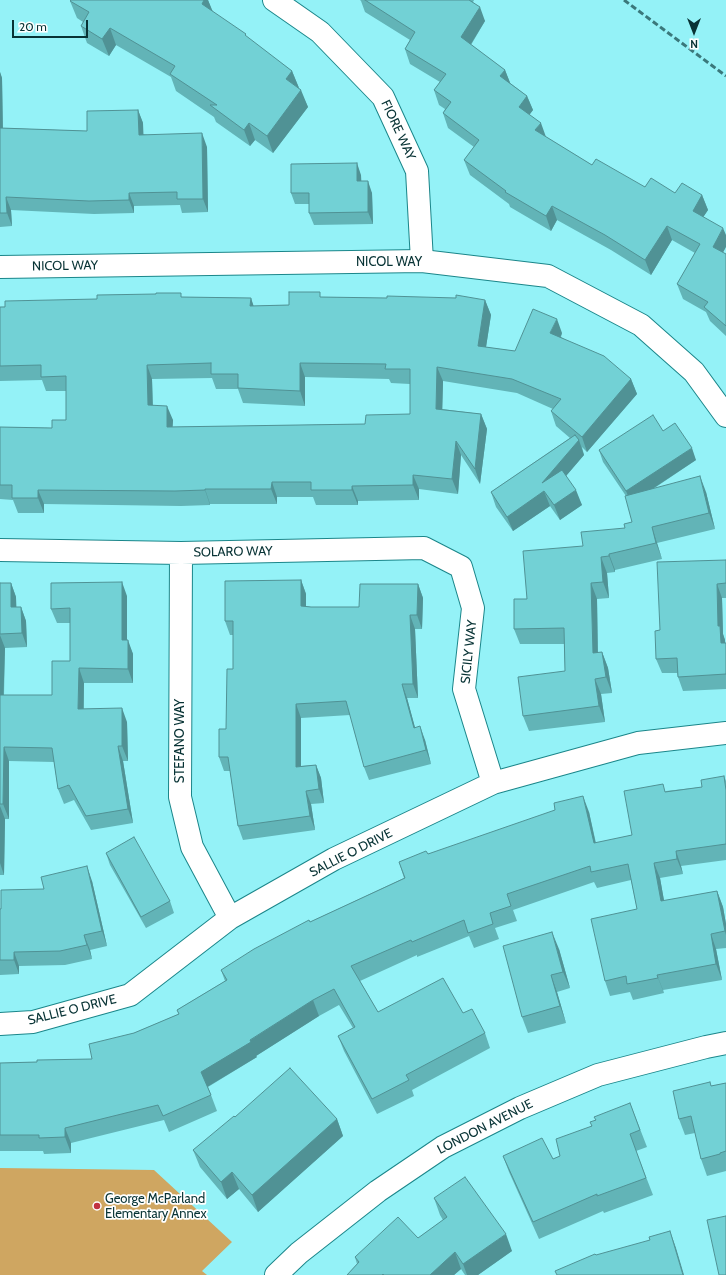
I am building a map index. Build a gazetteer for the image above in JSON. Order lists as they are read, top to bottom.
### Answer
{
  "streets": {
    "street": [
      "FIORE WAY",
      "NICOL WAY",
      "SOLARO WAY",
      "SICILY WAY",
      "STEFANO WAY",
      "SALLIE O DRIVE",
      "LONDON AVENUE"
    ]
  },
  "crossings": [
    ["FIORE WAY", "NICOL WAY"],
    ["SOLARO WAY", "SICILY WAY"],
    ["SOLARO WAY", "STEFANO WAY"],
    ["SICILY WAY", "SALLIE O DRIVE"],
    ["STEFANO WAY", "SALLIE O DRIVE"]
  ],
  "places": ["George McParland Elementary Annex"],
  "scale_bar": "20 m",
  "north": "bottom"
}
